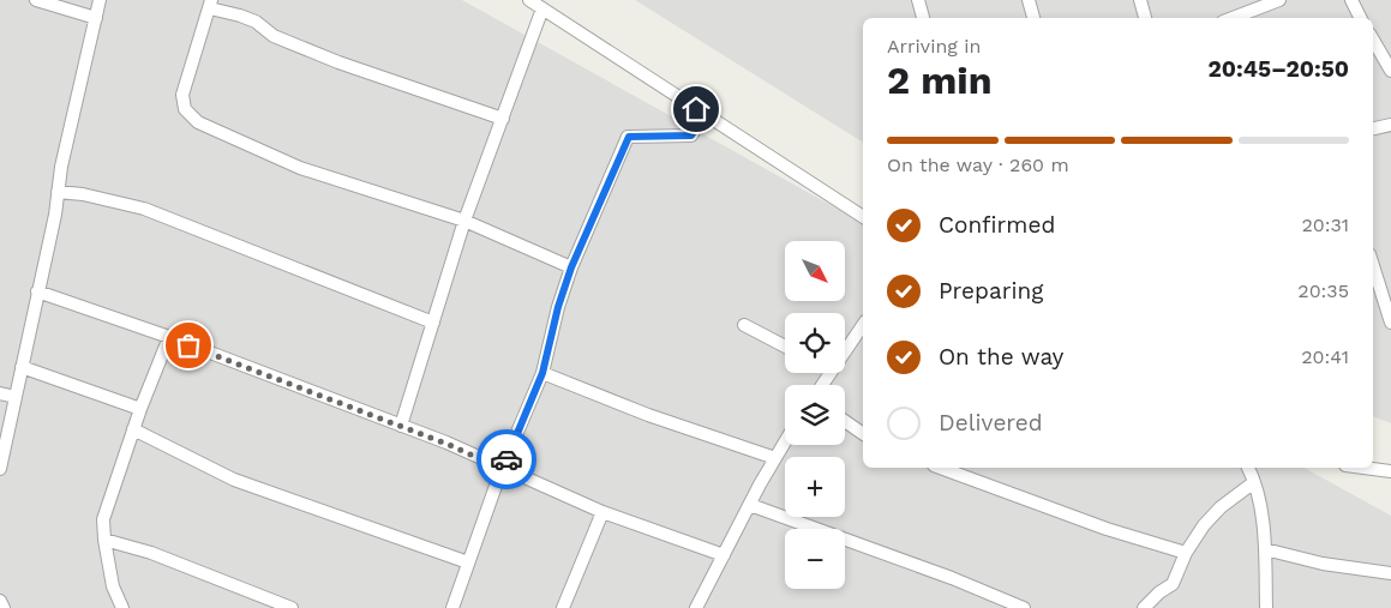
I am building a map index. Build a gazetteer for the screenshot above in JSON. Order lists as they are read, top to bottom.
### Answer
{
  "north": "bottom right",
  "page": {
    "heading": ["2 min", "Arriving in", "20:45–20:50"],
    "bar": "On the way · 260 m",
    "list": [
      ["Confirmed", "20:31"],
      ["Preparing", "20:35"],
      ["On the way", "20:41"],
      "Delivered"
    ],
    "map_buttons": ["+", "−"]
  }
}
